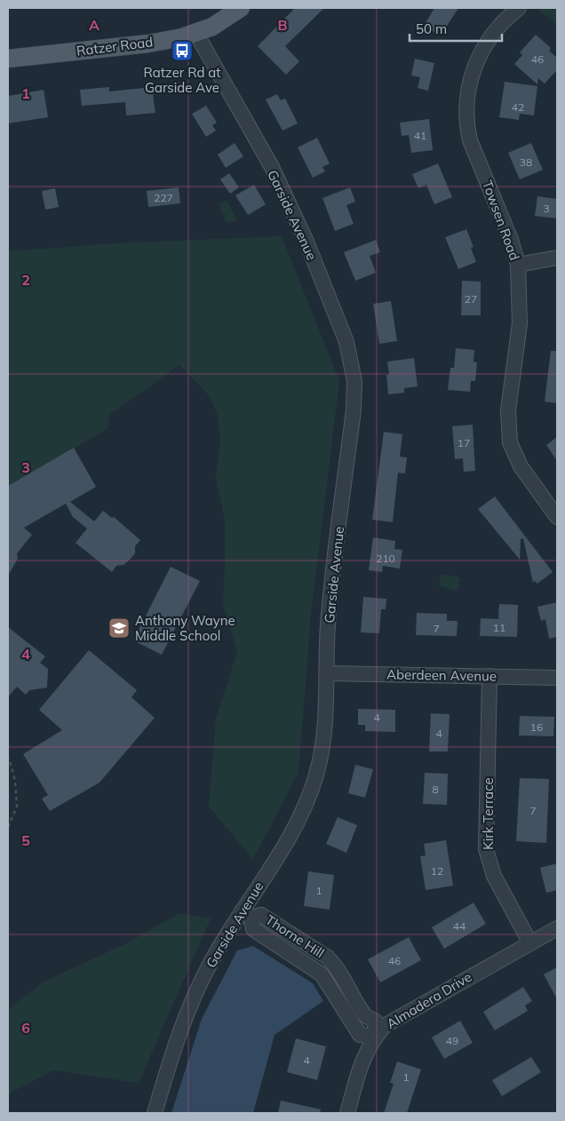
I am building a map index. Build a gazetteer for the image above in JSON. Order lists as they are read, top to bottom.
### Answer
{
  "streets": {
    "main road": ["Ratzer Road"],
    "street": [
      "Garside Avenue",
      "Towsen Road",
      "Aberdeen Avenue",
      "Kirk Terrace",
      "Thorne Hill",
      "Almadera Drive"
    ]
  },
  "crossings": [
    ["Ratzer Road", "Garside Avenue"],
    ["Garside Avenue", "Aberdeen Avenue"],
    ["Garside Avenue", "Thorne Hill"],
    ["Aberdeen Avenue", "Kirk Terrace"],
    ["Kirk Terrace", "Almadera Drive"],
    ["Thorne Hill", "Almadera Drive"]
  ],
  "places": {
    "bus stop": ["Ratzer Rd at Garside Ave"],
    "school or university": ["Anthony Wayne Middle School"]
  },
  "house_numbers": [
    "46",
    "42",
    "41",
    "38",
    "227",
    "3",
    "27",
    "17",
    "210",
    "11",
    "7",
    "4",
    "16",
    "4",
    "8",
    "7",
    "12",
    "1",
    "44",
    "46",
    "49",
    "4",
    "1"
  ],
  "scale_bar": "50 m",
  "grid": {
    "columns": ["A", "B"],
    "rows": [
      "1",
      "2",
      "3",
      "4",
      "5",
      "6"
    ]
  }
}
